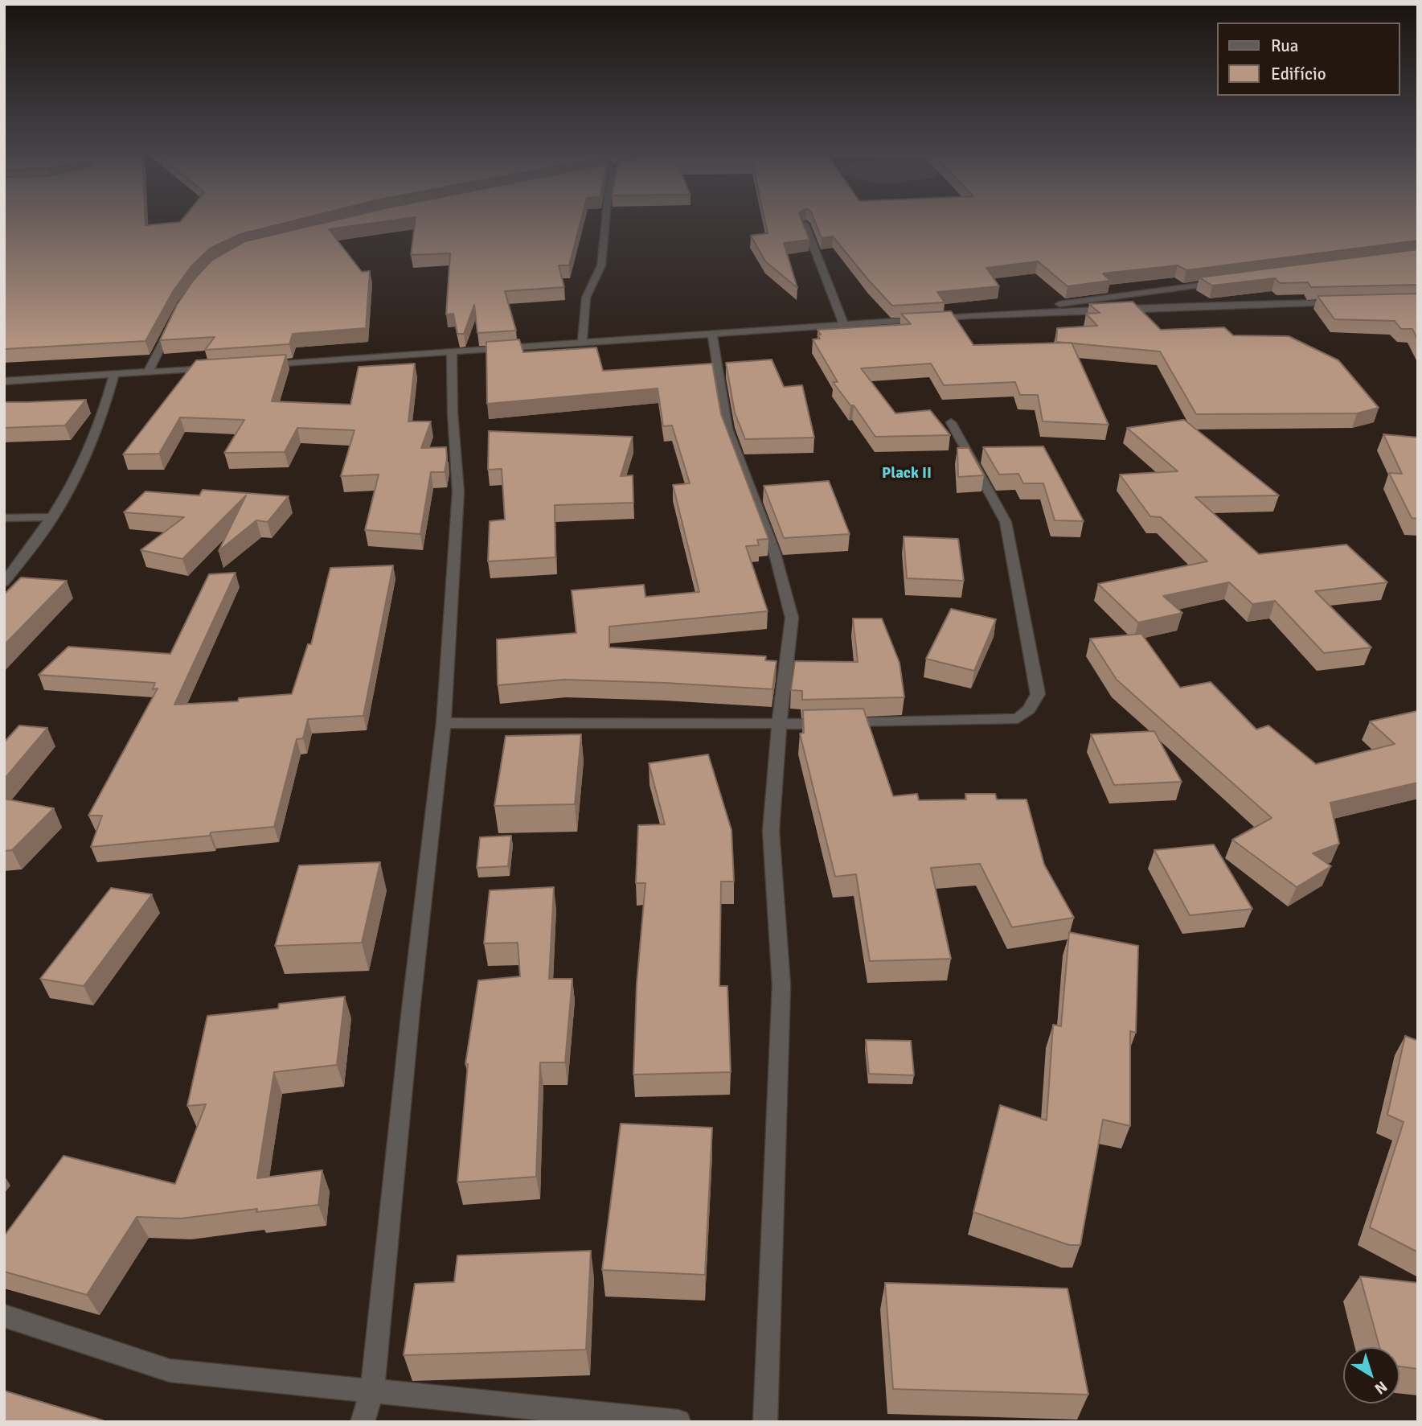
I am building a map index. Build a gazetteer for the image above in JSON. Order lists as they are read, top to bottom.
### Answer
{
  "districts": ["Plack II"],
  "legend": ["Rua", "Edifício"],
  "north": "bottom right"
}
